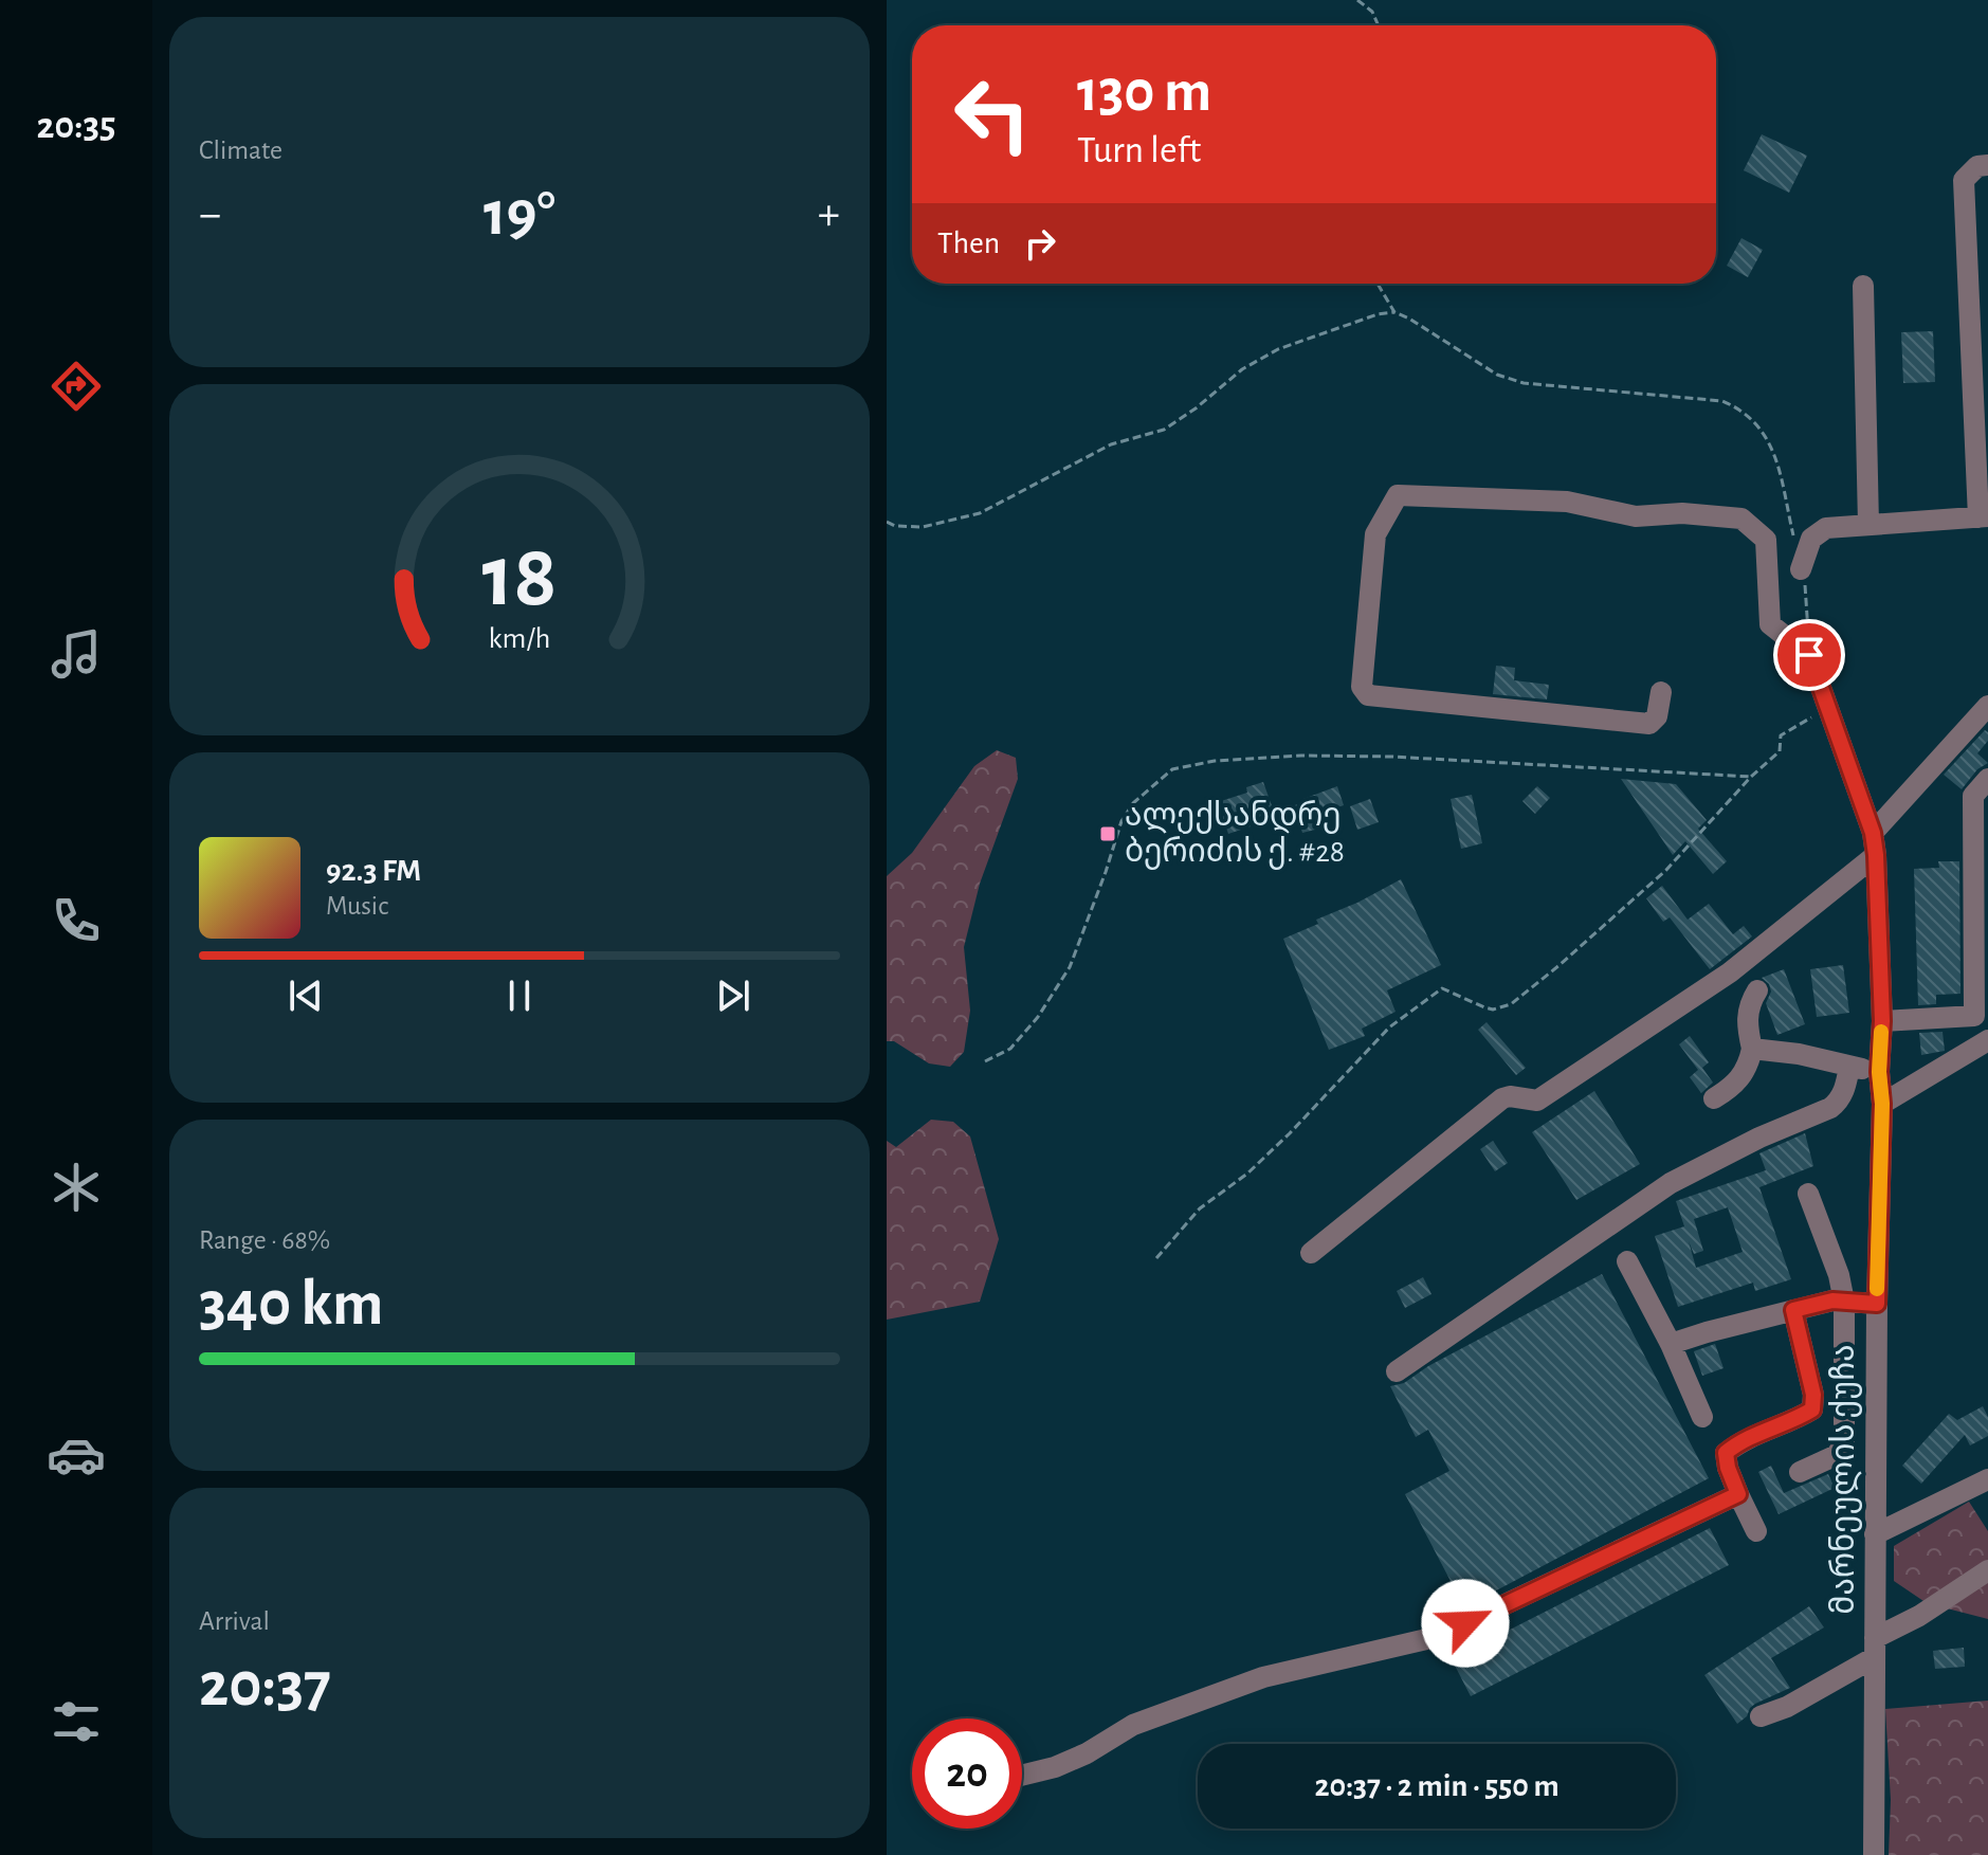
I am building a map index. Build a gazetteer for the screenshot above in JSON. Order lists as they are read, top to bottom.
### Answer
{
  "streets": {
    "street": ["მარნეულის ქუჩა"]
  },
  "places": {
    "transit": ["ალექსანდრე ბერიძის ქ. #28"]
  },
  "page": {
    "tabs": "20:35",
    "tile": [
      "Climate",
      ["Range · 68%", "340 km"],
      ["Arrival", "20:37"]
    ],
    "turn": ["130 m", "Turn left"],
    "heat": ["−", "19°", "+"],
    "then": "Then",
    "song": ["92.3 FM", "Music"],
    "limit": "20",
    "trip": "20:37 · 2 min · 550 m",
    "gauge": ["18", "km/h"]
  }
}
